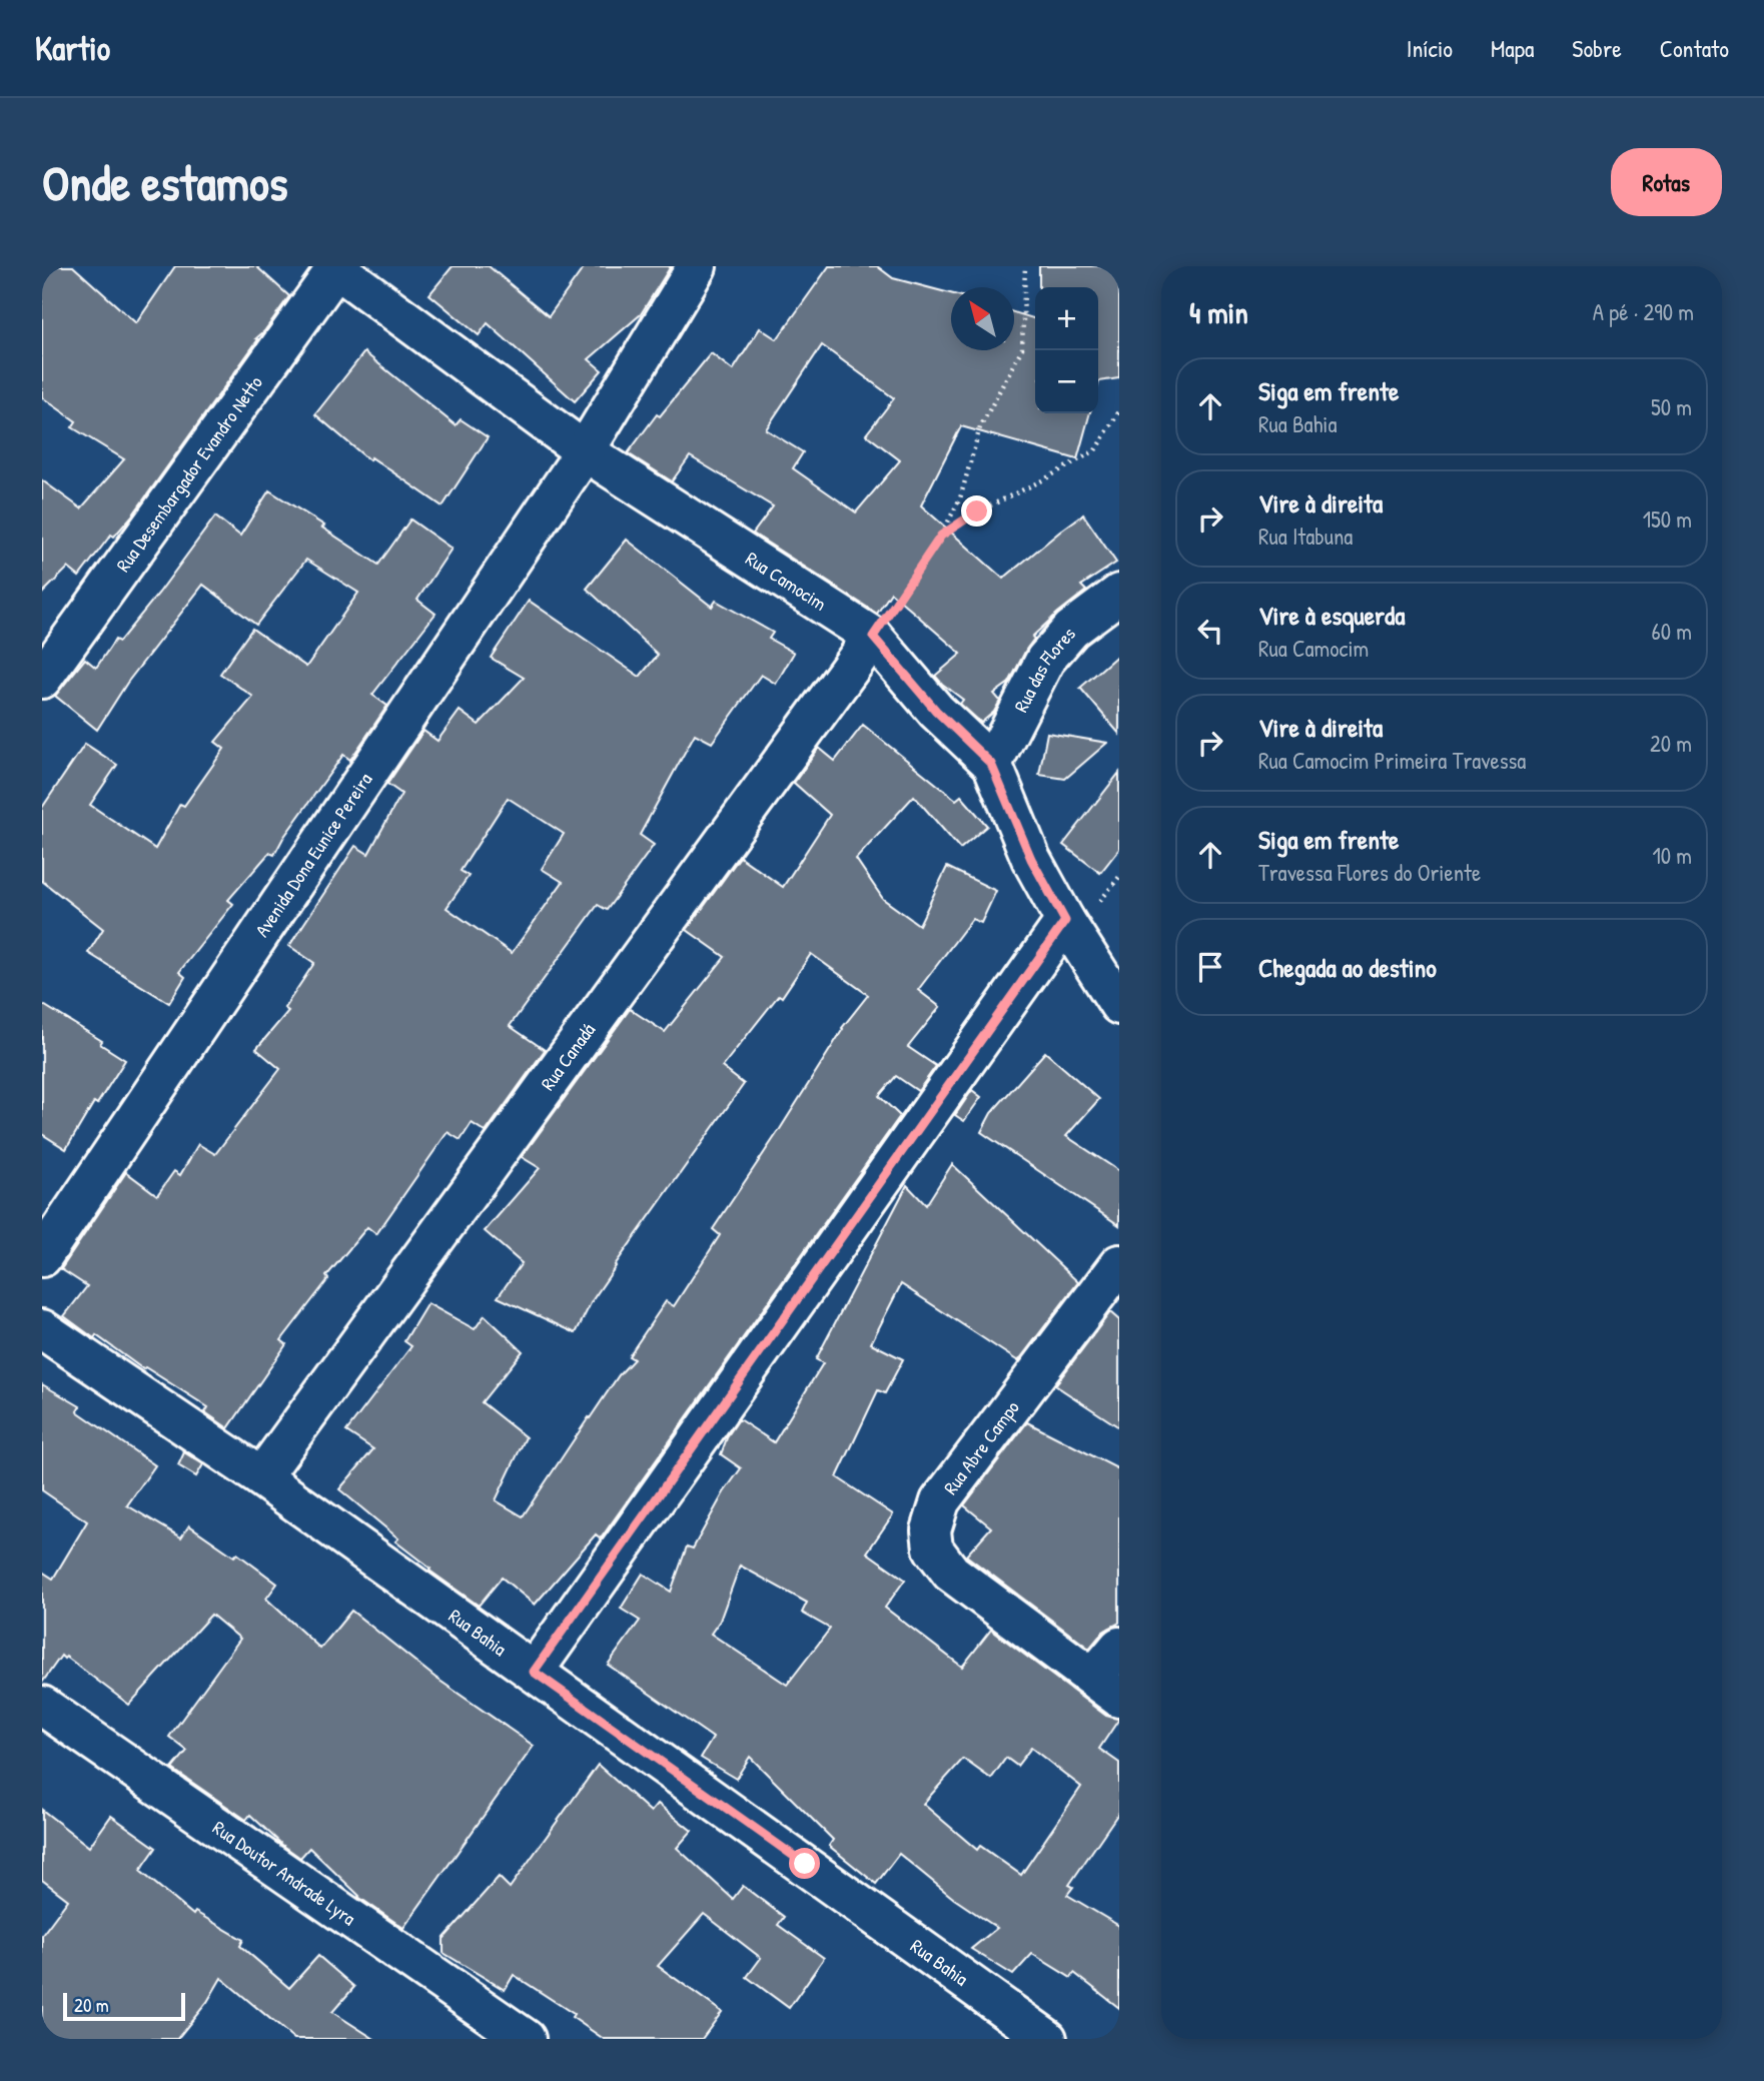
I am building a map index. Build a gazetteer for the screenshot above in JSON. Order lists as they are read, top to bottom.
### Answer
{
  "streets": {
    "street": [
      "Rua Desembargador Evandro Netto",
      "Rua Camocim",
      "Rua das Flores",
      "Avenida Dona Eunice Pereira",
      "Rua Canadá",
      "Rua Abre Campo",
      "Rua Bahia",
      "Rua Doutor Andrade Lyra"
    ]
  },
  "crossings": [
    ["Rua Desembargador Evandro Netto", "Rua Camocim"],
    ["Rua Camocim", "Rua das Flores"],
    ["Rua Camocim", "Avenida Dona Eunice Pereira"],
    ["Rua Camocim", "Rua Canadá"],
    ["Rua Canadá", "Rua Bahia"]
  ],
  "scale_bar": "20 m",
  "north": "top left",
  "page": {
    "header": "Kartio",
    "nav": [
      "Início",
      "Mapa",
      "Sobre",
      "Contato"
    ],
    "buttons": "Rotas",
    "title": "Onde estamos",
    "heading": ["4 min", "A pé · 290 m"],
    "map_buttons": ["+", "−"],
    "list": [
      ["Siga em frente", "Rua Bahia", "50 m"],
      ["Vire à direita", "Rua Itabuna", "150 m"],
      ["Vire à esquerda", "Rua Camocim", "60 m"],
      ["Vire à direita", "Rua Camocim Primeira Travessa", "20 m"],
      ["Siga em frente", "Travessa Flores do Oriente", "10 m"],
      "Chegada ao destino"
    ],
    "scale": "20 m"
  }
}
